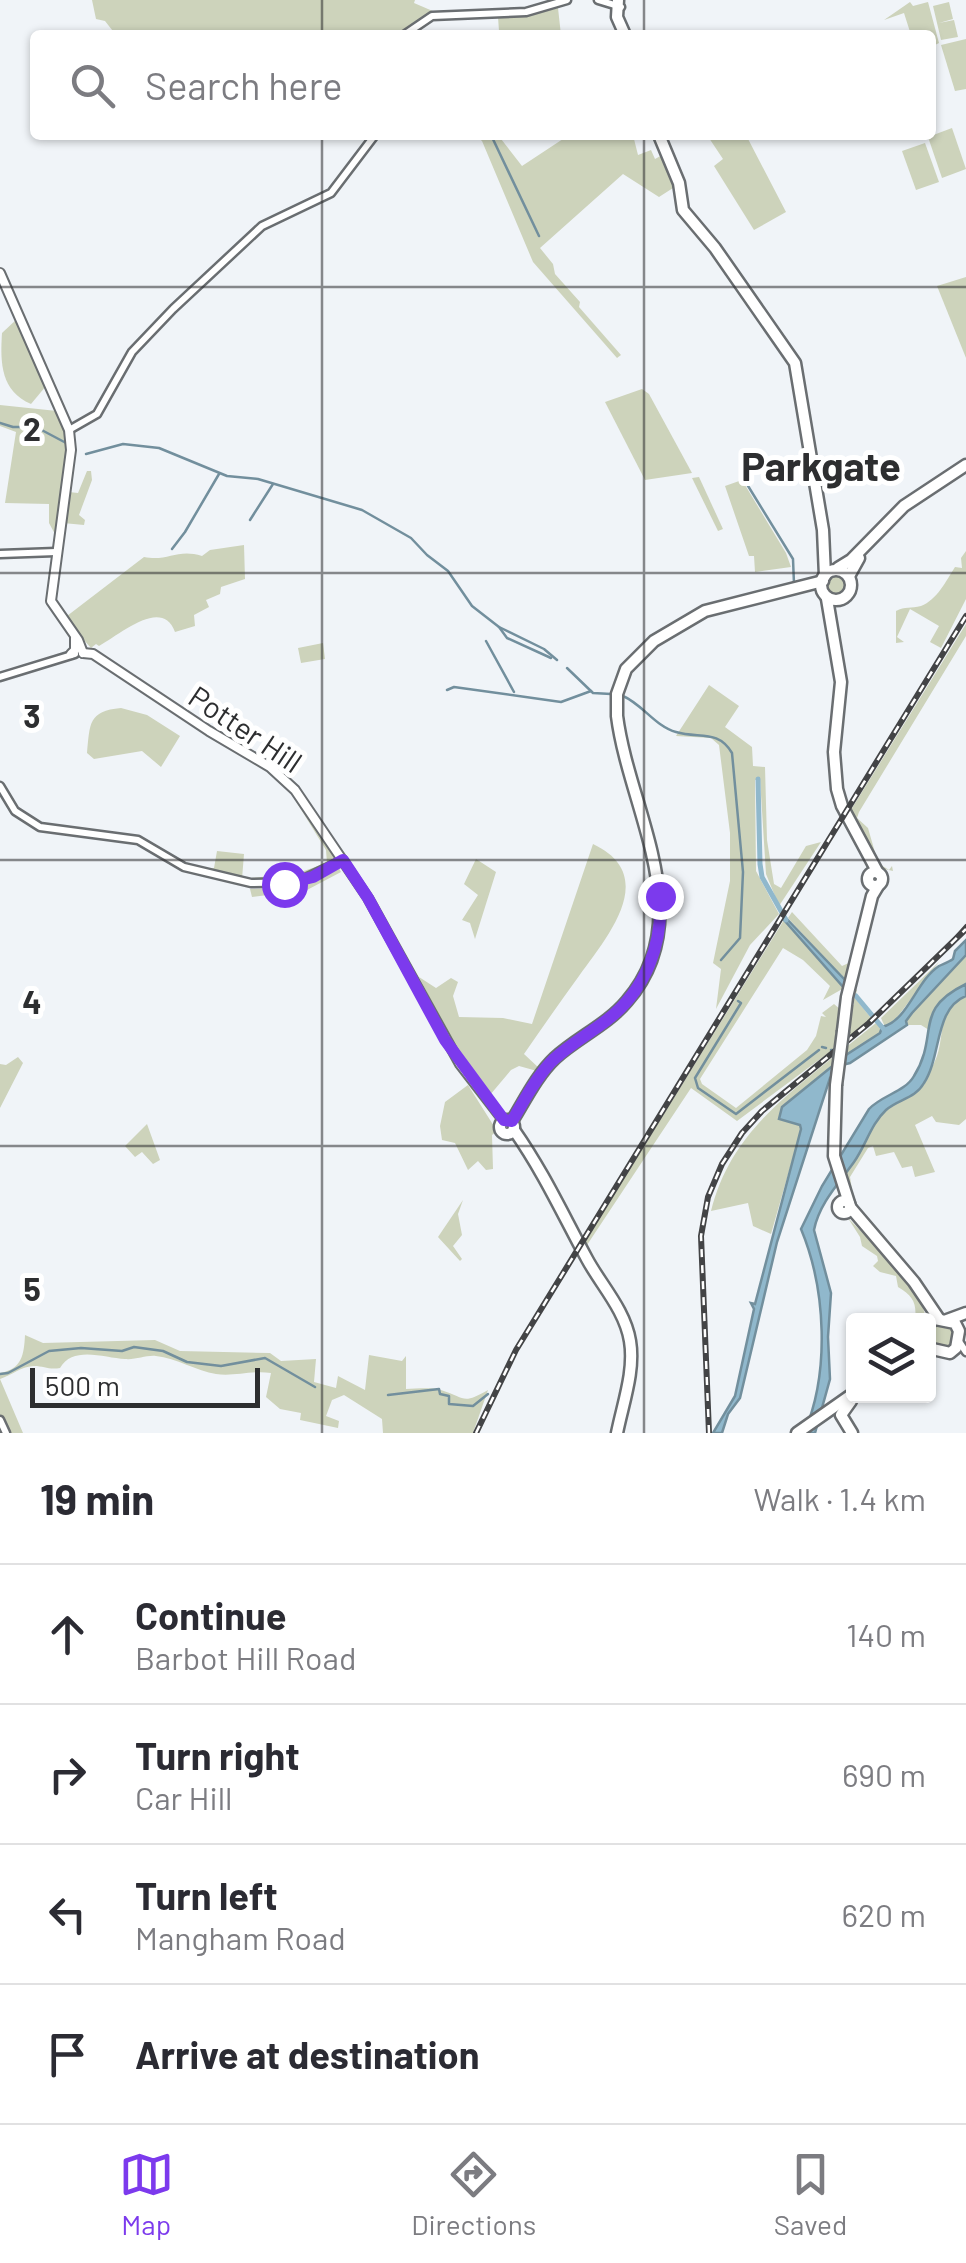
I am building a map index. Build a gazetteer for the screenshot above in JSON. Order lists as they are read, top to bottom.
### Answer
{
  "streets": {
    "main road": ["Potter Hill"]
  },
  "districts": ["Parkgate"],
  "scale_bar": "500 m",
  "page": {
    "search": "Search here",
    "scale": "500 m",
    "heading": ["19 min", "Walk · 1.4 km"],
    "list": [
      ["Continue", "Barbot Hill Road", "140 m"],
      ["Turn right", "Car Hill", "690 m"],
      ["Turn left", "Mangham Road", "620 m"],
      "Arrive at destination"
    ],
    "nav": ["Map", "Directions", "Saved"]
  },
  "grid": {
    "rows": [
      "2",
      "3",
      "4",
      "5"
    ]
  }
}
